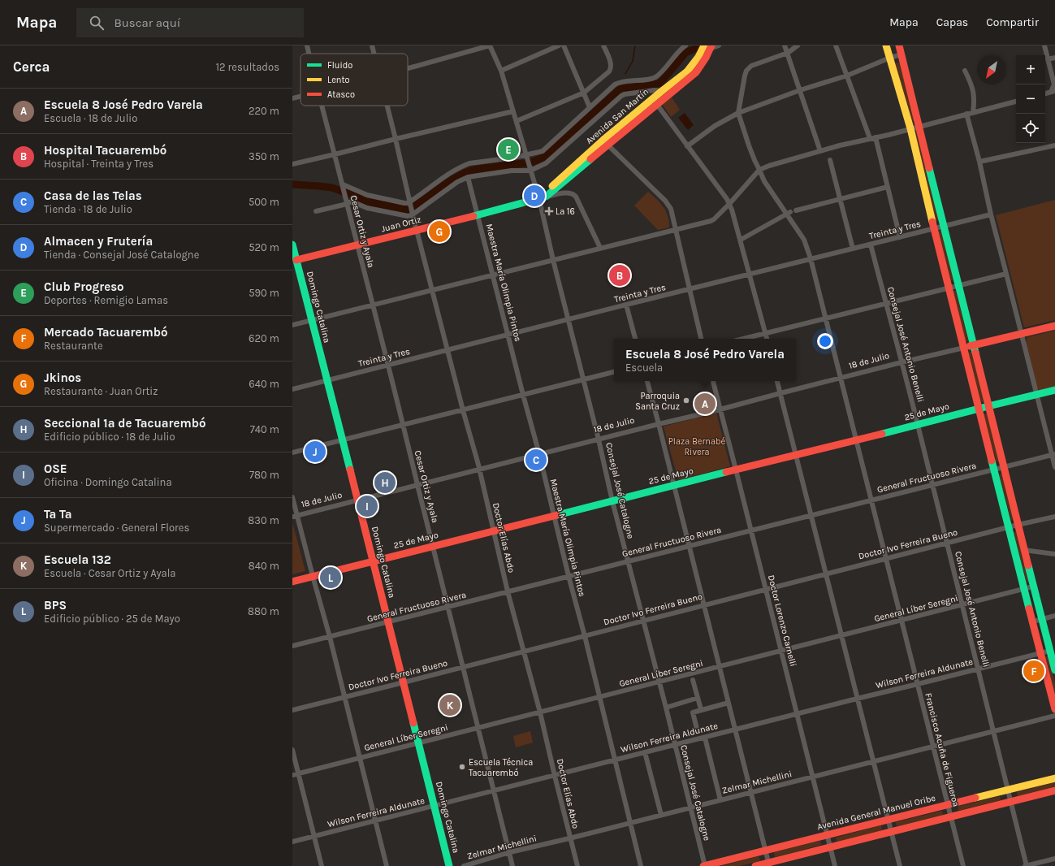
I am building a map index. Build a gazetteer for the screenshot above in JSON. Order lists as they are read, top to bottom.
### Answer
{
  "streets": {
    "street": [
      "Avenida San Martín",
      "Juan Ortiz",
      "Treinta y Tres",
      "Cesar Ortiz y Ayala",
      "Maestra María Olimpia Pintos",
      "Domingo Catalina",
      "Consejal José Antonio Benelli",
      "18 de Julio",
      "25 de Mayo",
      "General Fructuoso Rivera",
      "Consejal José Catalogne",
      "Doctor Elías Abdo",
      "Doctor Ivo Ferreira Bueno",
      "General Líber Seregni",
      "Doctor Lorenzo Carnelli",
      "Wilson Ferreira Aldunate",
      "Francisco Acuña de Figueroa",
      "Zelmar Michellini",
      "Avenida General Manuel Oribe"
    ]
  },
  "crossings": [
    ["Avenida San Martín", "Juan Ortiz"],
    ["Avenida San Martín", "Consejal José Catalogne"],
    ["Juan Ortiz", "Cesar Ortiz y Ayala"],
    ["Juan Ortiz", "Maestra María Olimpia Pintos"],
    ["Juan Ortiz", "Domingo Catalina"],
    ["Juan Ortiz", "Consejal José Catalogne"],
    ["Juan Ortiz", "Doctor Elías Abdo"],
    ["Treinta y Tres", "Cesar Ortiz y Ayala"],
    ["Treinta y Tres", "Maestra María Olimpia Pintos"],
    ["Treinta y Tres", "Domingo Catalina"],
    ["Treinta y Tres", "Consejal José Antonio Benelli"],
    ["Treinta y Tres", "Consejal José Catalogne"],
    ["Treinta y Tres", "Doctor Elías Abdo"],
    ["Treinta y Tres", "Francisco Acuña de Figueroa"],
    ["Cesar Ortiz y Ayala", "18 de Julio"],
    ["Cesar Ortiz y Ayala", "25 de Mayo"],
    ["Cesar Ortiz y Ayala", "General Fructuoso Rivera"],
    ["Cesar Ortiz y Ayala", "Doctor Ivo Ferreira Bueno"],
    ["Cesar Ortiz y Ayala", "General Líber Seregni"],
    ["Cesar Ortiz y Ayala", "Wilson Ferreira Aldunate"],
    ["Cesar Ortiz y Ayala", "Zelmar Michellini"],
    ["Maestra María Olimpia Pintos", "18 de Julio"],
    ["Maestra María Olimpia Pintos", "25 de Mayo"],
    ["Maestra María Olimpia Pintos", "General Fructuoso Rivera"],
    ["Maestra María Olimpia Pintos", "Doctor Ivo Ferreira Bueno"],
    ["Maestra María Olimpia Pintos", "General Líber Seregni"],
    ["Maestra María Olimpia Pintos", "Wilson Ferreira Aldunate"],
    ["Maestra María Olimpia Pintos", "Zelmar Michellini"],
    ["Domingo Catalina", "18 de Julio"],
    ["Domingo Catalina", "25 de Mayo"],
    ["Domingo Catalina", "General Fructuoso Rivera"],
    ["Domingo Catalina", "Doctor Ivo Ferreira Bueno"],
    ["Domingo Catalina", "General Líber Seregni"],
    ["Domingo Catalina", "Wilson Ferreira Aldunate"],
    ["Consejal José Antonio Benelli", "18 de Julio"],
    ["Consejal José Antonio Benelli", "25 de Mayo"],
    ["Consejal José Antonio Benelli", "General Fructuoso Rivera"],
    ["Consejal José Antonio Benelli", "Doctor Ivo Ferreira Bueno"],
    ["Consejal José Antonio Benelli", "General Líber Seregni"],
    ["Consejal José Antonio Benelli", "Wilson Ferreira Aldunate"],
    ["Consejal José Antonio Benelli", "Zelmar Michellini"],
    ["Consejal José Antonio Benelli", "Avenida General Manuel Oribe"],
    ["18 de Julio", "Consejal José Catalogne"],
    ["18 de Julio", "Doctor Elías Abdo"],
    ["18 de Julio", "Doctor Lorenzo Carnelli"],
    ["18 de Julio", "Francisco Acuña de Figueroa"],
    ["25 de Mayo", "Consejal José Catalogne"],
    ["25 de Mayo", "Doctor Elías Abdo"],
    ["25 de Mayo", "Doctor Lorenzo Carnelli"],
    ["25 de Mayo", "Francisco Acuña de Figueroa"],
    ["General Fructuoso Rivera", "Consejal José Catalogne"],
    ["General Fructuoso Rivera", "Doctor Elías Abdo"],
    ["General Fructuoso Rivera", "Doctor Lorenzo Carnelli"],
    ["General Fructuoso Rivera", "Francisco Acuña de Figueroa"],
    ["Consejal José Catalogne", "Doctor Ivo Ferreira Bueno"],
    ["Consejal José Catalogne", "General Líber Seregni"],
    ["Consejal José Catalogne", "Wilson Ferreira Aldunate"],
    ["Consejal José Catalogne", "Zelmar Michellini"],
    ["Consejal José Catalogne", "Avenida General Manuel Oribe"],
    ["Doctor Elías Abdo", "Doctor Ivo Ferreira Bueno"],
    ["Doctor Elías Abdo", "General Líber Seregni"],
    ["Doctor Elías Abdo", "Wilson Ferreira Aldunate"],
    ["Doctor Elías Abdo", "Zelmar Michellini"],
    ["Doctor Ivo Ferreira Bueno", "Doctor Lorenzo Carnelli"],
    ["Doctor Ivo Ferreira Bueno", "Francisco Acuña de Figueroa"],
    ["General Líber Seregni", "Doctor Lorenzo Carnelli"],
    ["General Líber Seregni", "Francisco Acuña de Figueroa"],
    ["Doctor Lorenzo Carnelli", "Wilson Ferreira Aldunate"],
    ["Doctor Lorenzo Carnelli", "Zelmar Michellini"],
    ["Doctor Lorenzo Carnelli", "Avenida General Manuel Oribe"],
    ["Wilson Ferreira Aldunate", "Francisco Acuña de Figueroa"],
    ["Francisco Acuña de Figueroa", "Zelmar Michellini"],
    ["Francisco Acuña de Figueroa", "Avenida General Manuel Oribe"]
  ],
  "parks": ["Plaza Bernabé Rivera"],
  "places": {
    "health": ["La 16"],
    "other": ["Parroquia Santa Cruz", "Escuela Técnica Tacuarembó"]
  },
  "legend": ["Fluido", "Lento", "Atasco"],
  "north": "bottom left",
  "page": {
    "header": "Mapa",
    "search": "Buscar aquí",
    "nav": ["Mapa", "Capas", "Compartir"],
    "heading": ["Cerca", "12 resultados"],
    "map_buttons": ["+", "−"],
    "list": [
      {
        "mark": "A",
        "name": "Escuela 8 José Pedro Varela",
        "note": "Escuela · 18 de Julio",
        "value": "220 m"
      },
      {
        "mark": "B",
        "name": "Hospital Tacuarembó",
        "note": "Hospital · Treinta y Tres",
        "value": "350 m"
      },
      {
        "mark": "C",
        "name": "Casa de las Telas",
        "note": "Tienda · 18 de Julio",
        "value": "500 m"
      },
      {
        "mark": "D",
        "name": "Almacen y Frutería",
        "note": "Tienda · Consejal José Catalogne",
        "value": "520 m"
      },
      {
        "mark": "E",
        "name": "Club Progreso",
        "note": "Deportes · Remigio Lamas",
        "value": "590 m"
      },
      {
        "mark": "F",
        "name": "Mercado Tacuarembó",
        "note": "Restaurante",
        "value": "620 m"
      },
      {
        "mark": "G",
        "name": "Jkinos",
        "note": "Restaurante · Juan Ortiz",
        "value": "640 m"
      },
      {
        "mark": "H",
        "name": "Seccional 1a de Tacuarembó",
        "note": "Edificio público · 18 de Julio",
        "value": "740 m"
      },
      {
        "mark": "I",
        "name": "OSE",
        "note": "Oficina · Domingo Catalina",
        "value": "780 m"
      },
      {
        "mark": "J",
        "name": "Ta Ta",
        "note": "Supermercado · General Flores",
        "value": "830 m"
      },
      {
        "mark": "K",
        "name": "Escuela 132",
        "note": "Escuela · Cesar Ortiz y Ayala",
        "value": "840 m"
      },
      {
        "mark": "L",
        "name": "BPS",
        "note": "Edificio público · 25 de Mayo",
        "value": "880 m"
      }
    ],
    "pins": [
      "E",
      "D",
      "G",
      "B",
      "A",
      "J",
      "C",
      "H",
      "I",
      "L",
      "F",
      "K"
    ],
    "popup": ["Escuela 8 José Pedro Varela", "Escuela"]
  }
}
